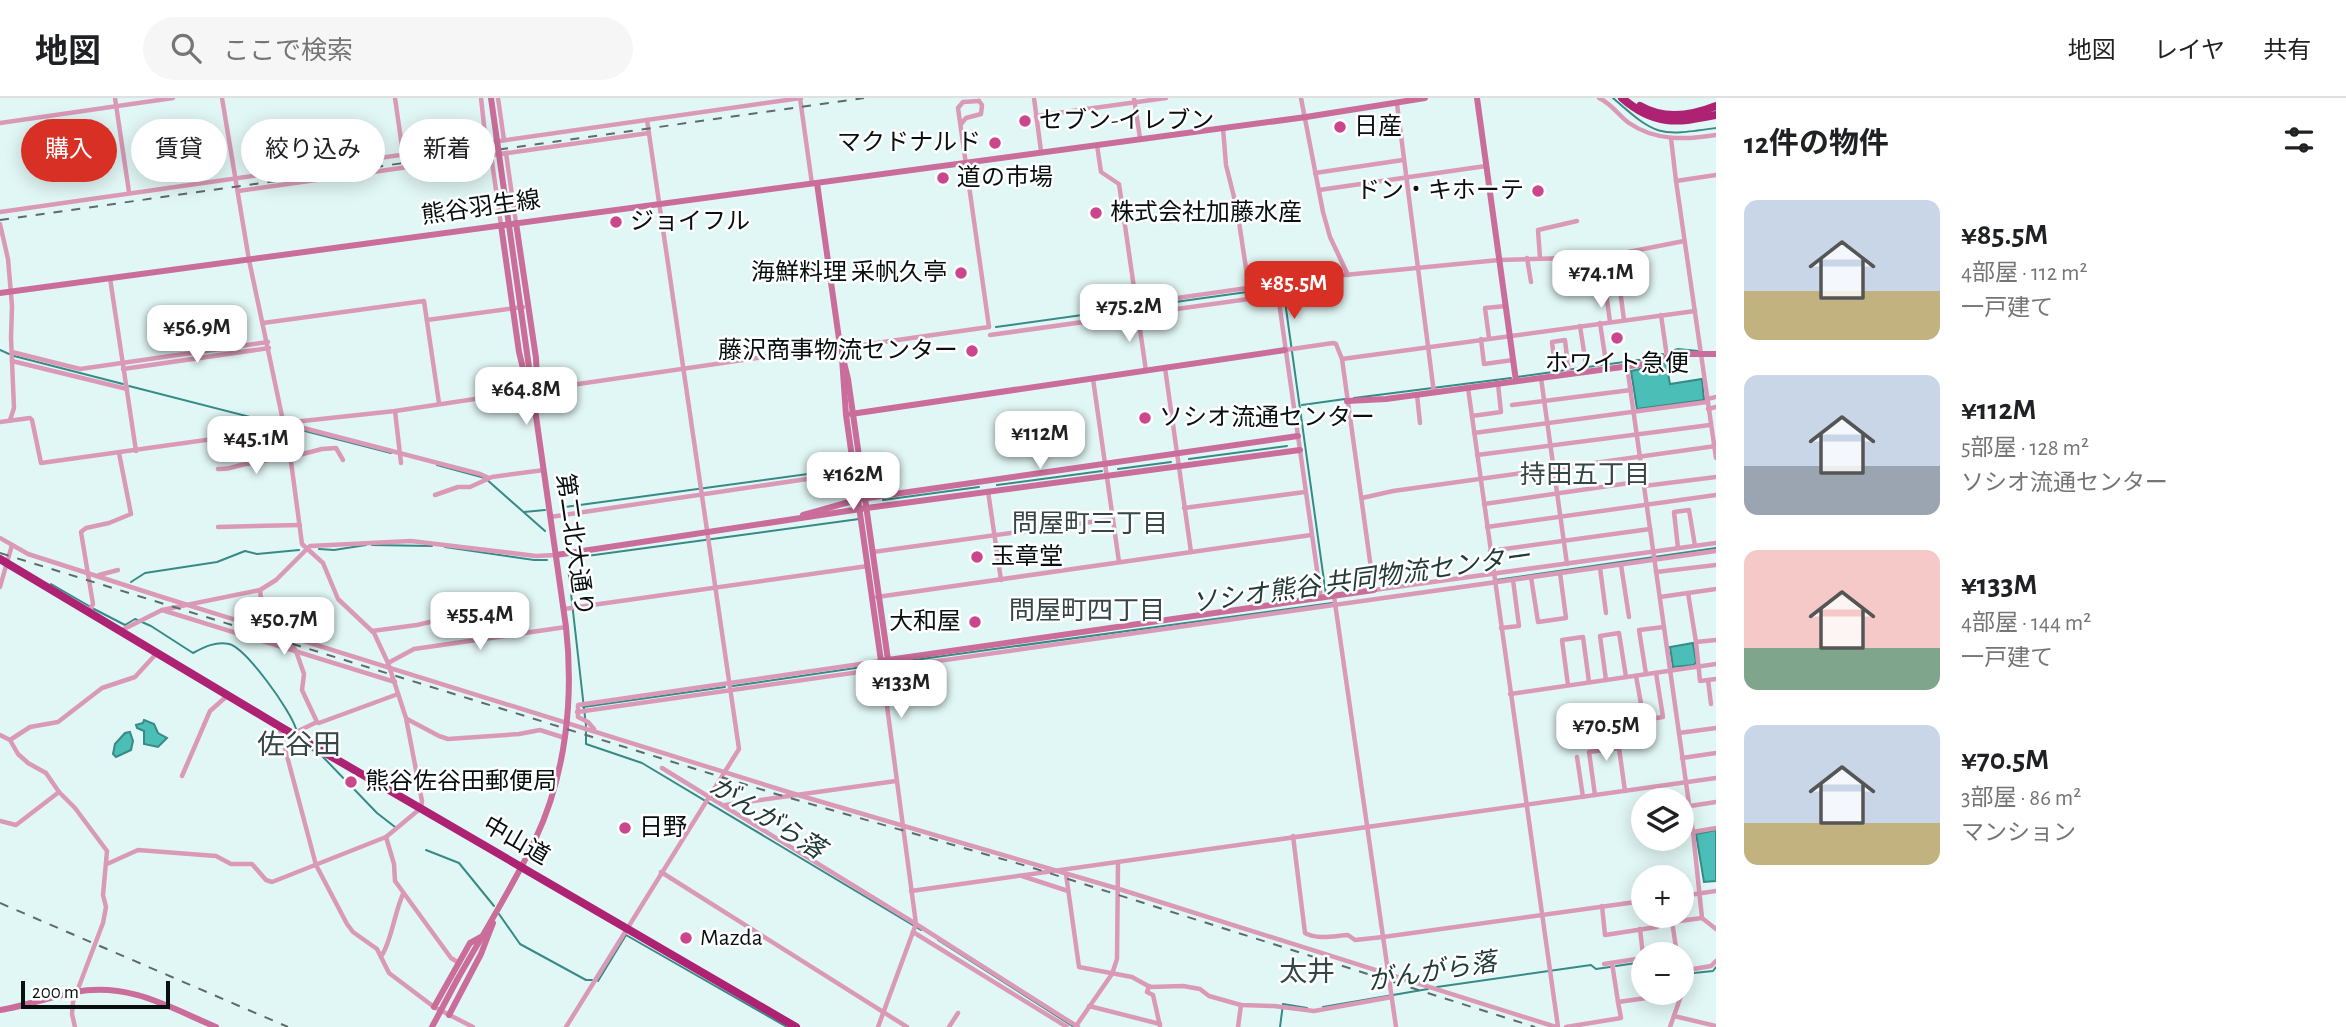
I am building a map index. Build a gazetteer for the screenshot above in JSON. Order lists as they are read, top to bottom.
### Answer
{
  "streets": {
    "highway": ["中山道"],
    "street": ["熊谷羽生線", "第二北大通り"]
  },
  "crossings": [
    ["第二北大通り", "中山道"]
  ],
  "districts": [
    "持田五丁目",
    "問屋町三丁目",
    "問屋町四丁目",
    "佐谷田",
    "太井"
  ],
  "water": ["ソシオ熊谷 共同物流センター", "がんがら落"],
  "places": [
    "セブン-イレブン",
    "日産",
    "マクドナルド",
    "道の市場",
    "ドン・キホーテ",
    "株式会社加藤水産",
    "ジョイフル",
    "海鮮料理 采帆久亭",
    "ホワイト急便",
    "藤沢商事物流センター",
    "ソシオ流通センター",
    "玉章堂",
    "大和屋",
    "熊谷佐谷田郵便局",
    "日野",
    "Mazda"
  ],
  "scale_bar": "200 m",
  "page": {
    "header": "地図",
    "search": "ここで検索",
    "nav": ["地図", "レイヤ", "共有"],
    "heading": "12件の物件",
    "chip": [
      "購入",
      "賃貸",
      "絞り込み",
      "新着"
    ],
    "list": [
      {
        "name": "¥85.5M",
        "note": "4部屋 · 112 m² · 一戸建て"
      },
      {
        "name": "¥112M",
        "note": "5部屋 · 128 m² · ソシオ流通センター"
      },
      {
        "name": "¥133M",
        "note": "4部屋 · 144 m² · 一戸建て"
      },
      {
        "name": "¥70.5M",
        "note": "3部屋 · 86 m² · マンション"
      }
    ],
    "price": [
      "¥74.1M",
      "¥85.5M",
      "¥75.2M",
      "¥56.9M",
      "¥64.8M",
      "¥112M",
      "¥45.1M",
      "¥162M",
      "¥55.4M",
      "¥50.7M",
      "¥133M",
      "¥70.5M"
    ],
    "map_buttons": ["+", "−"],
    "scale": "200 m"
  }
}
